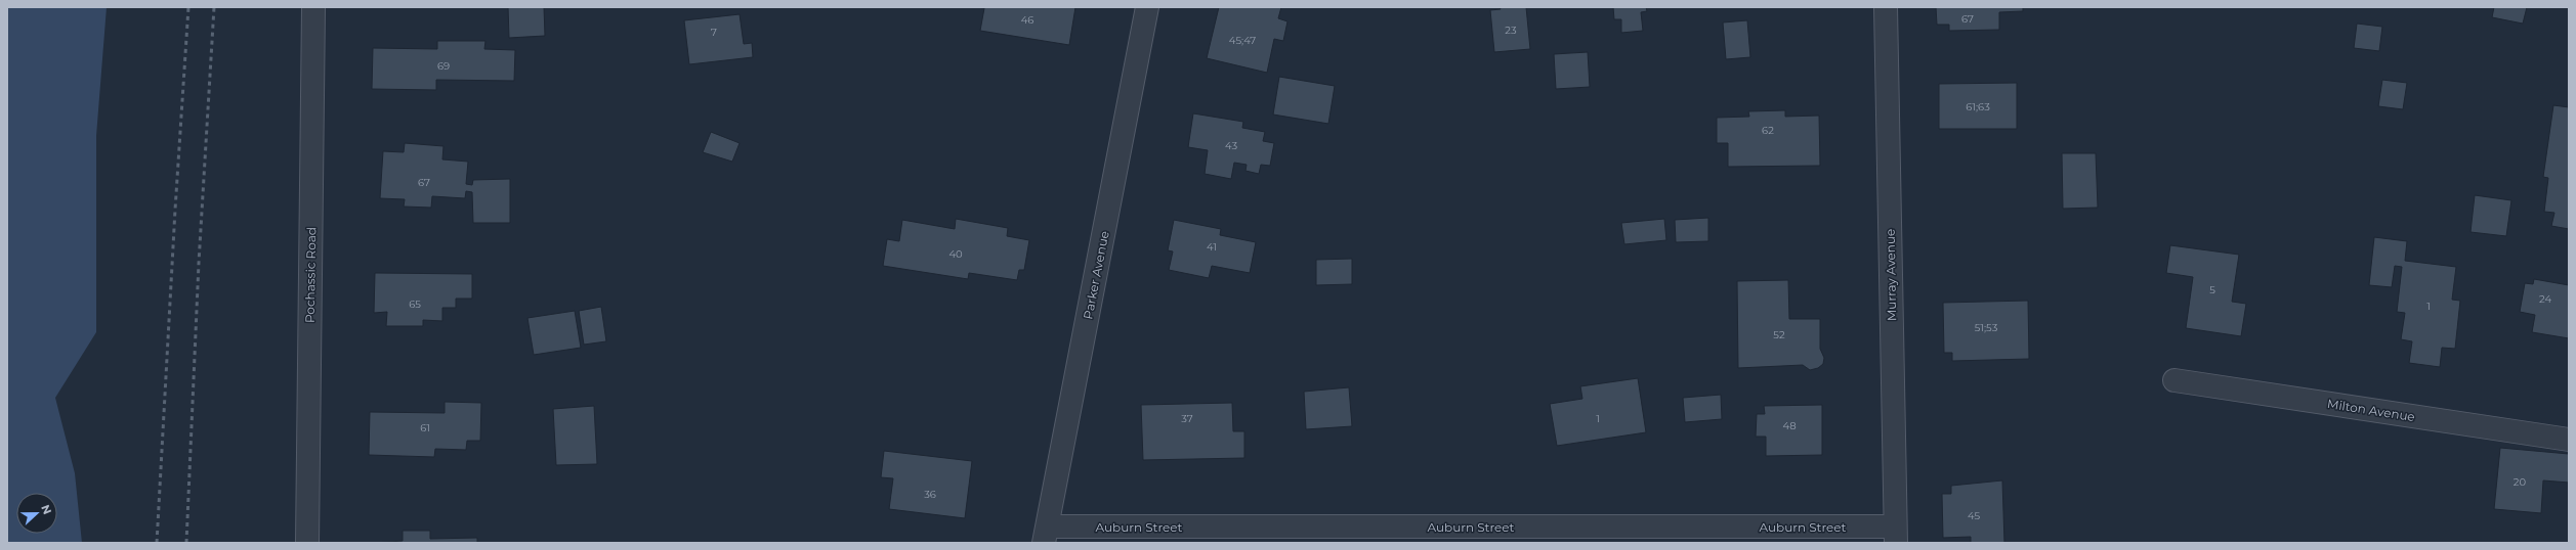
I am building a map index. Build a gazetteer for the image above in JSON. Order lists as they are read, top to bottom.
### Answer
{
  "streets": {
    "street": [
      "Pochassic Road",
      "Parker Avenue",
      "Murray Avenue",
      "Milton Avenue",
      "Auburn Street"
    ]
  },
  "crossings": [
    ["Parker Avenue", "Auburn Street"],
    ["Murray Avenue", "Auburn Street"]
  ],
  "house_numbers": [
    "67",
    "46",
    "23",
    "7",
    "45;47",
    "69",
    "61;63",
    "62",
    "43",
    "67",
    "41",
    "40",
    "5",
    "24",
    "65",
    "1",
    "51;53",
    "52",
    "37",
    "1",
    "48",
    "61",
    "20",
    "36",
    "45"
  ],
  "north": "right"
}
